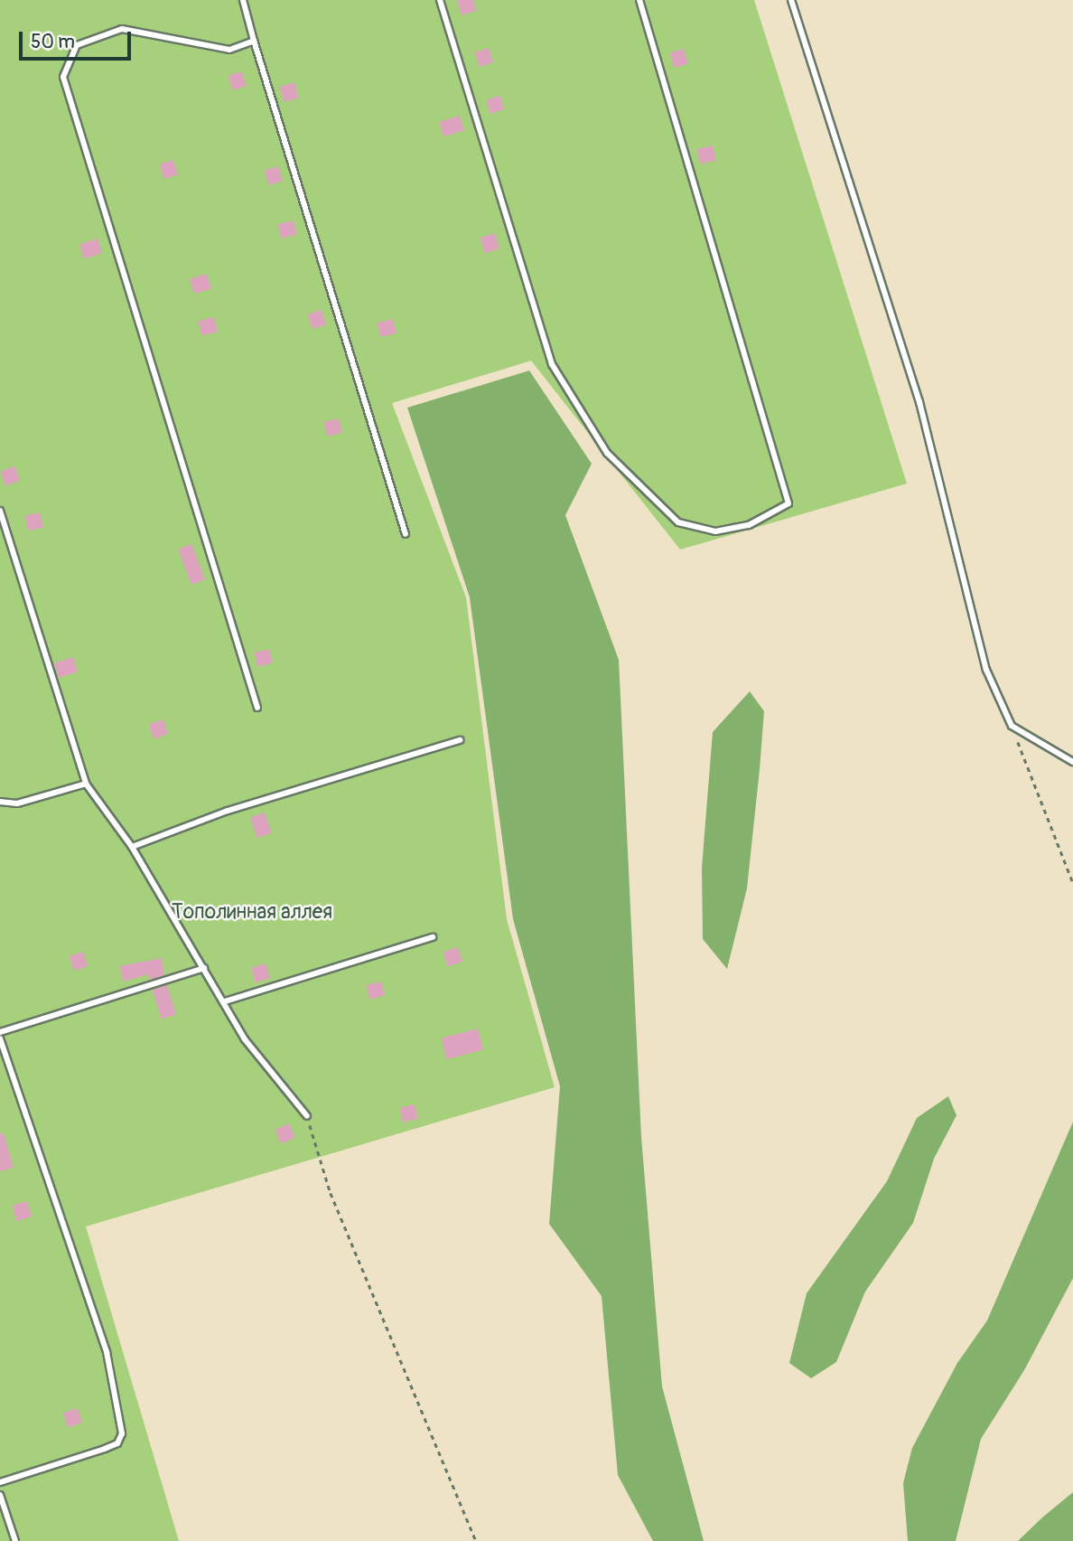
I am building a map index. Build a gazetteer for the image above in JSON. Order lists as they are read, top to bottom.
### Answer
{
  "parks": ["Тополинная аллея"],
  "scale_bar": "50 m"
}
